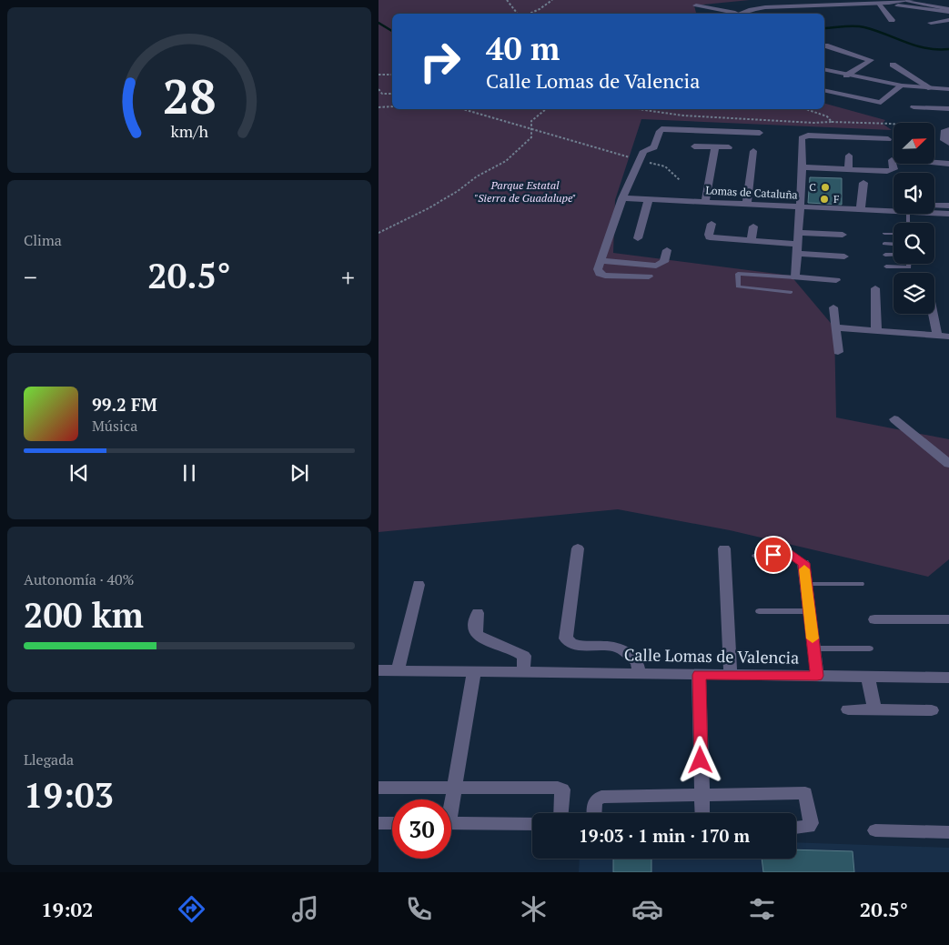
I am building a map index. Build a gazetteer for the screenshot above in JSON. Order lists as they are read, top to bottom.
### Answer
{
  "streets": {
    "street": ["Lomas de Cataluña", "Calle Lomas de Valencia"]
  },
  "parks": ["Parque Estatal \"Sierra de Guadalupe\""],
  "places": ["C", "F"],
  "north": "top right",
  "page": {
    "turn": ["40 m", "Calle Lomas de Valencia"],
    "tile": [
      "Clima",
      ["Autonomía · 40%", "200 km"],
      ["Llegada", "19:03"]
    ],
    "heat": ["−", "20.5°", "+"],
    "song": ["99.2 FM", "Música"],
    "limit": "30",
    "trip": "19:03 · 1 min · 170 m",
    "tabs": ["19:02", "20.5°"],
    "gauge": ["28", "km/h"]
  }
}
